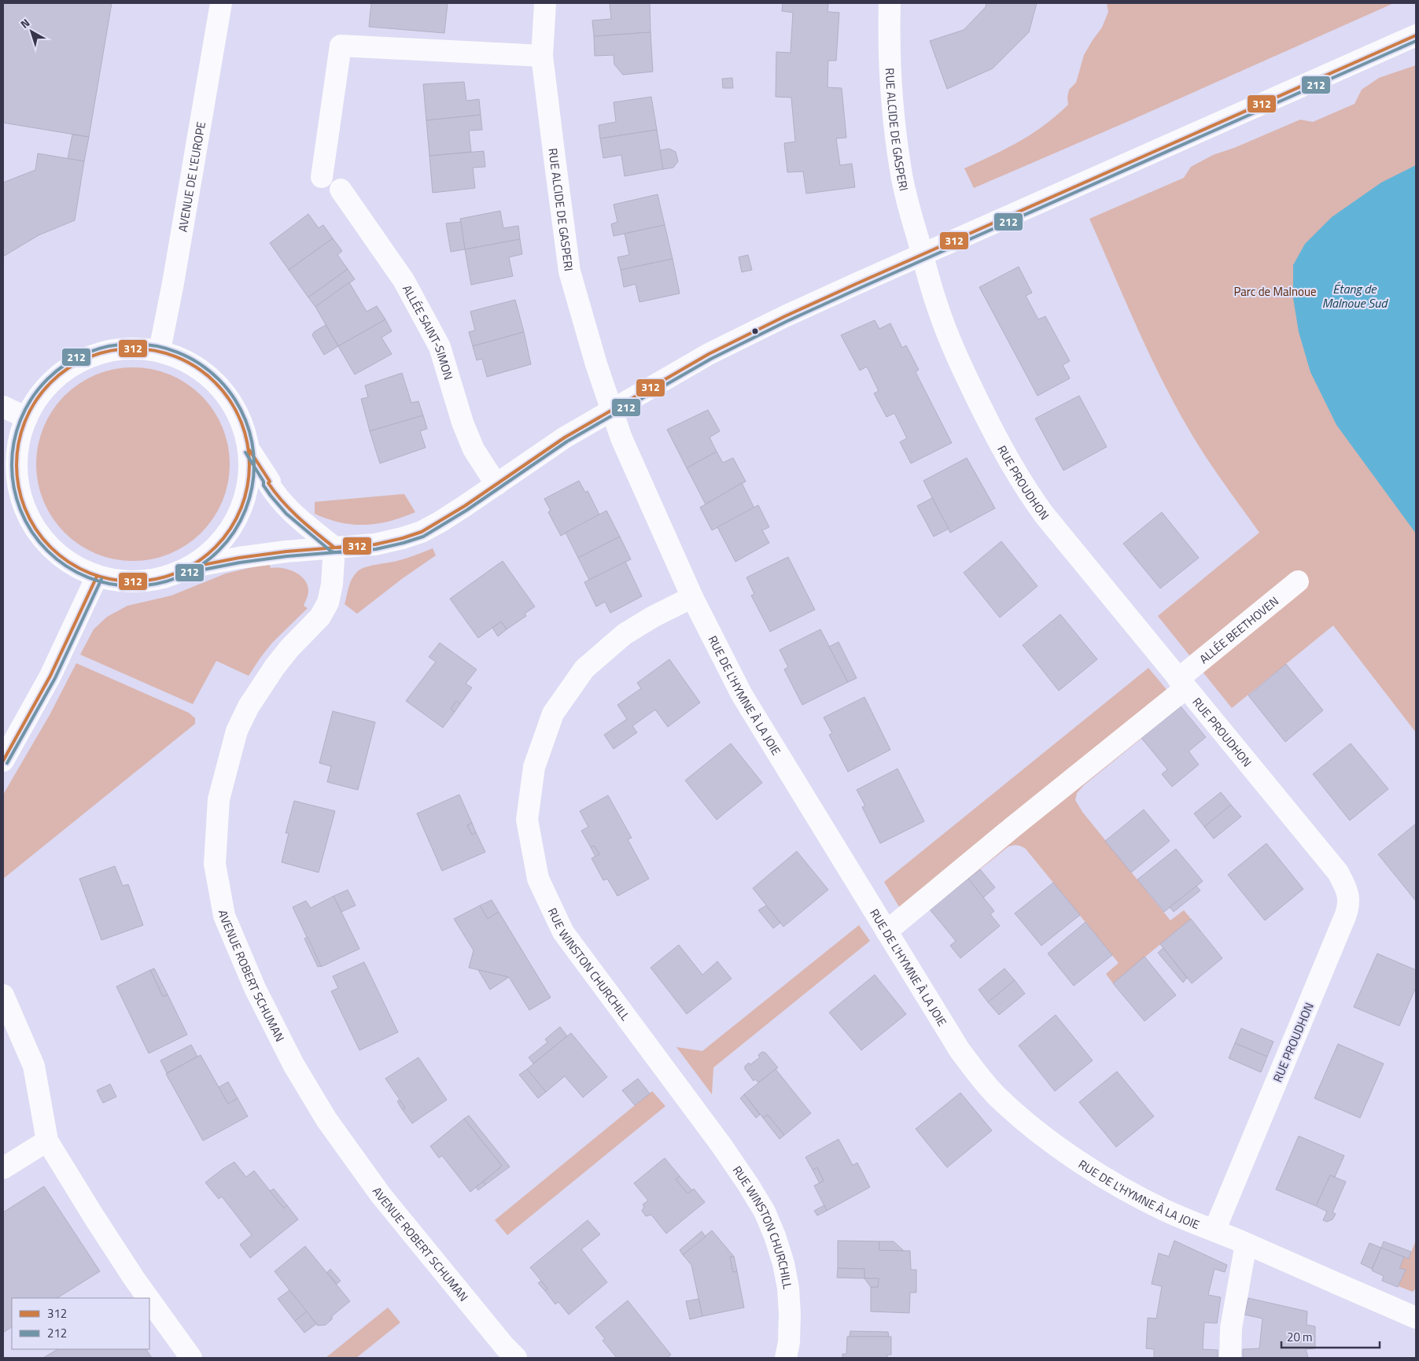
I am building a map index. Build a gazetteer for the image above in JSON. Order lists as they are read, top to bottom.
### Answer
{
  "streets": {
    "street": [
      "RUE ALCIDE DE GASPERI",
      "AVENUE DE L'EUROPE",
      "ALLÉE SAINT-SIMON",
      "RUE PROUDHON",
      "ALLÉE BEETHOVEN",
      "RUE DE L'HYMNE À LA JOIE",
      "RUE WINSTON CHURCHILL",
      "AVENUE ROBERT SCHUMAN"
    ]
  },
  "crossings": [
    ["RUE ALCIDE DE GASPERI", "RUE PROUDHON"],
    ["RUE ALCIDE DE GASPERI", "RUE DE L'HYMNE À LA JOIE"],
    ["RUE PROUDHON", "ALLÉE BEETHOVEN"],
    ["RUE PROUDHON", "RUE DE L'HYMNE À LA JOIE"],
    ["ALLÉE BEETHOVEN", "RUE DE L'HYMNE À LA JOIE"],
    ["RUE DE L'HYMNE À LA JOIE", "RUE WINSTON CHURCHILL"]
  ],
  "water": ["Étang de Malnoue Sud"],
  "parks": ["Parc de Malnoue"],
  "lines": ["transit line 312", "transit line 212"],
  "legend": ["312", "212"],
  "scale_bar": "20 m",
  "north": "top left"
}
